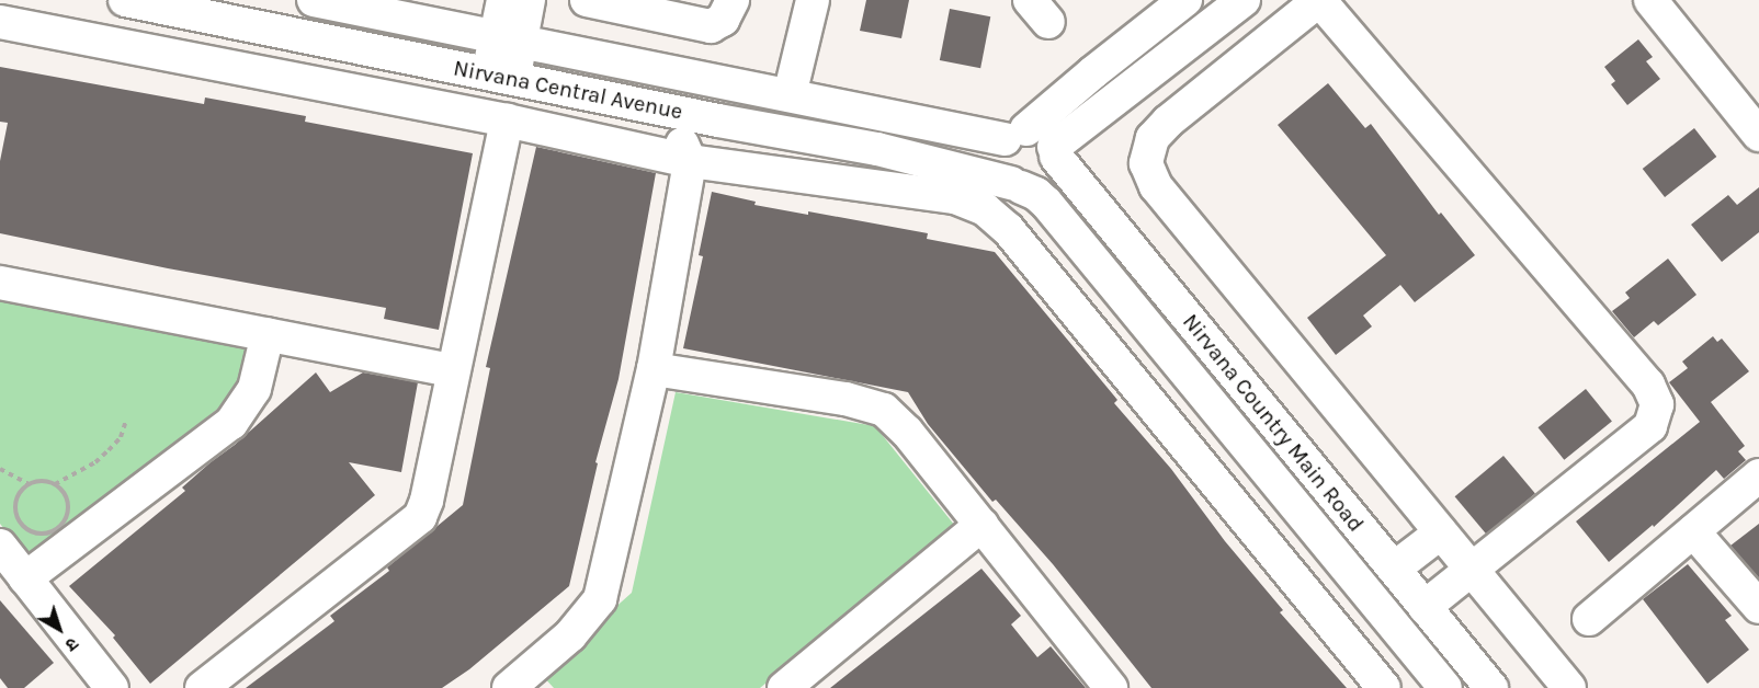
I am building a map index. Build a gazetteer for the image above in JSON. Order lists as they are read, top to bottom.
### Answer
{
  "streets": {
    "street": ["Nirvana Central Avenue", "Nirvana Country Main Road"]
  },
  "crossings": [
    ["Nirvana Central Avenue", "Nirvana Country Main Road"]
  ],
  "north": "bottom right"
}
